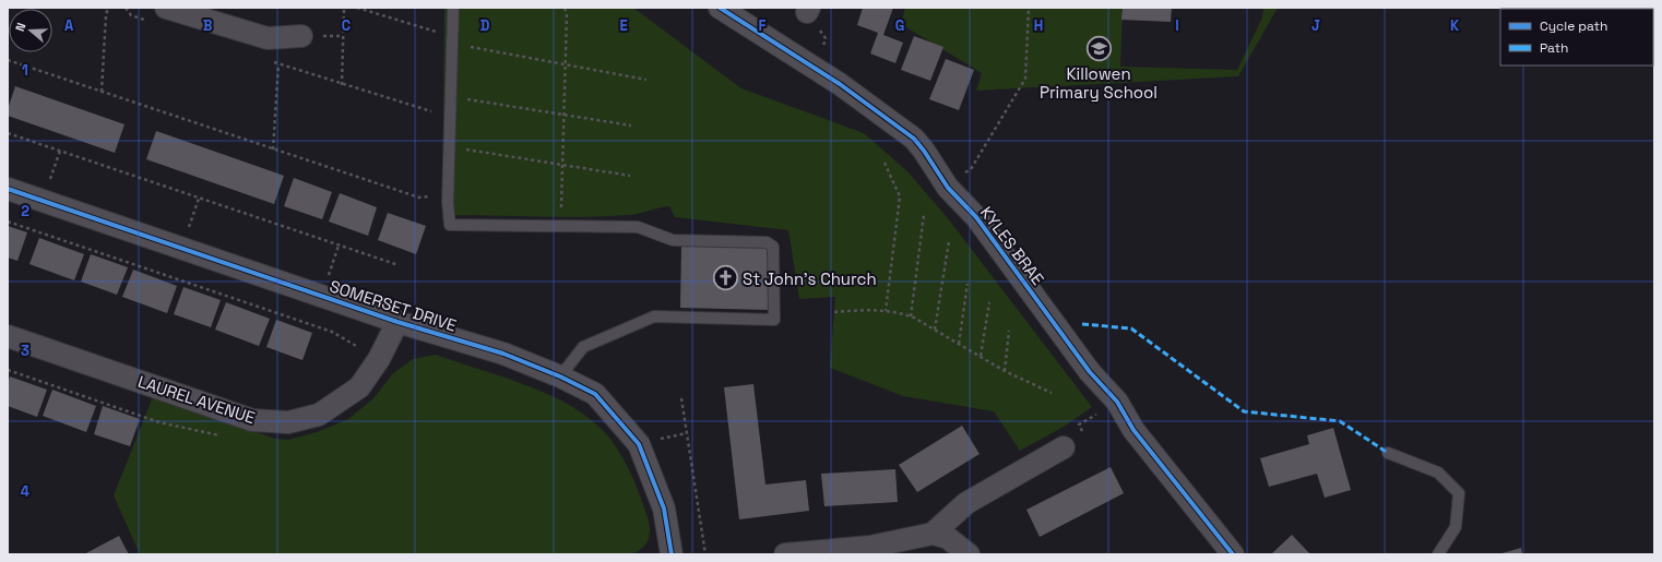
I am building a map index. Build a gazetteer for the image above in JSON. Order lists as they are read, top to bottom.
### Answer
{
  "streets": {
    "street": ["KYLES BRAE", "SOMERSET DRIVE", "LAUREL AVENUE"]
  },
  "crossings": [
    ["SOMERSET DRIVE", "LAUREL AVENUE"]
  ],
  "places": {
    "school or university": ["Killowen Primary School"],
    "church": ["St John's Church"]
  },
  "legend": ["Cycle path", "Path"],
  "north": "left",
  "grid": {
    "columns": [
      "A",
      "B",
      "C",
      "D",
      "E",
      "F",
      "G",
      "H",
      "I",
      "J",
      "K"
    ],
    "rows": [
      "1",
      "2",
      "3",
      "4"
    ]
  }
}
